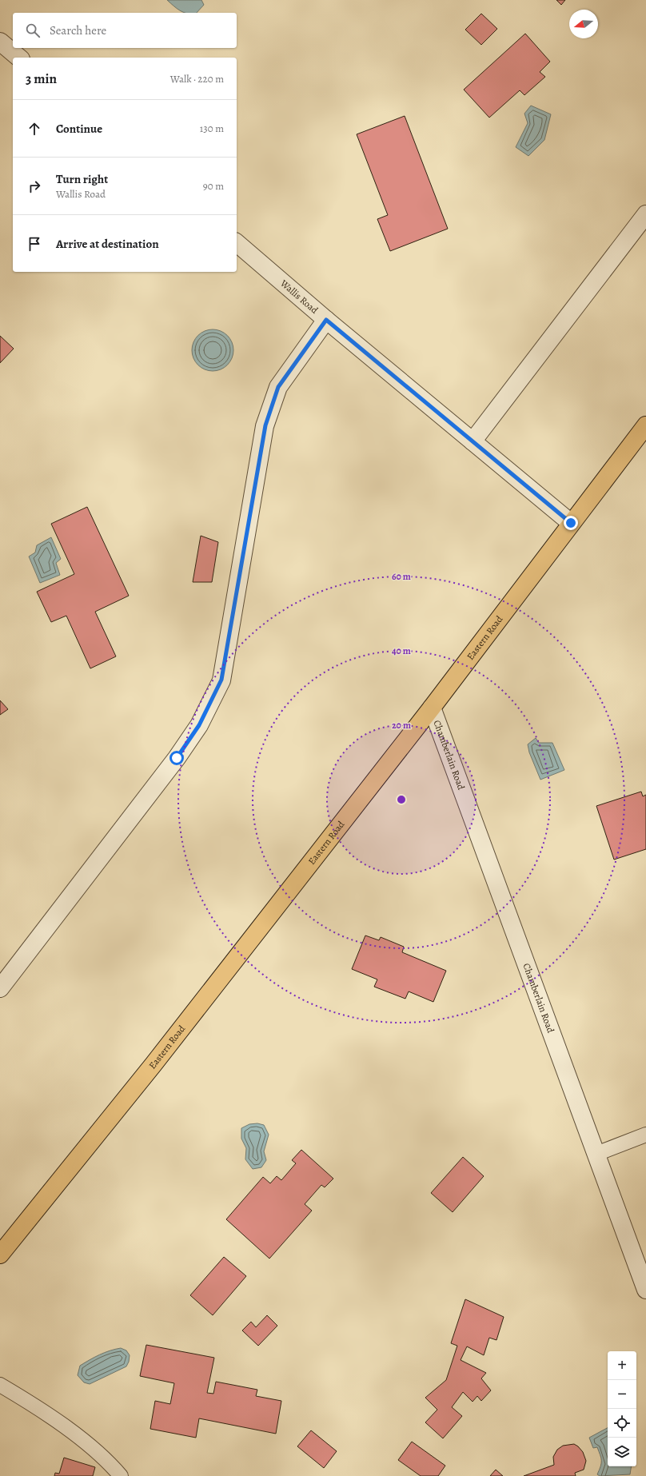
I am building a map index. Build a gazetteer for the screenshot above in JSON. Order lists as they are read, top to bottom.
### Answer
{
  "streets": {
    "main road": ["Eastern Road"],
    "street": ["Wallis Road", "Chamberlain Road"]
  },
  "crossings": [
    ["Wallis Road", "Eastern Road"],
    ["Eastern Road", "Chamberlain Road"]
  ],
  "north": "left",
  "page": {
    "search": "Search here",
    "heading": ["3 min", "Walk · 220 m"],
    "list": [
      ["Continue", "130 m"],
      ["Turn right", "Wallis Road", "90 m"],
      "Arrive at destination"
    ],
    "map_buttons": ["+", "−"]
  },
  "rings": ["60 m", "40 m", "20 m"]
}
